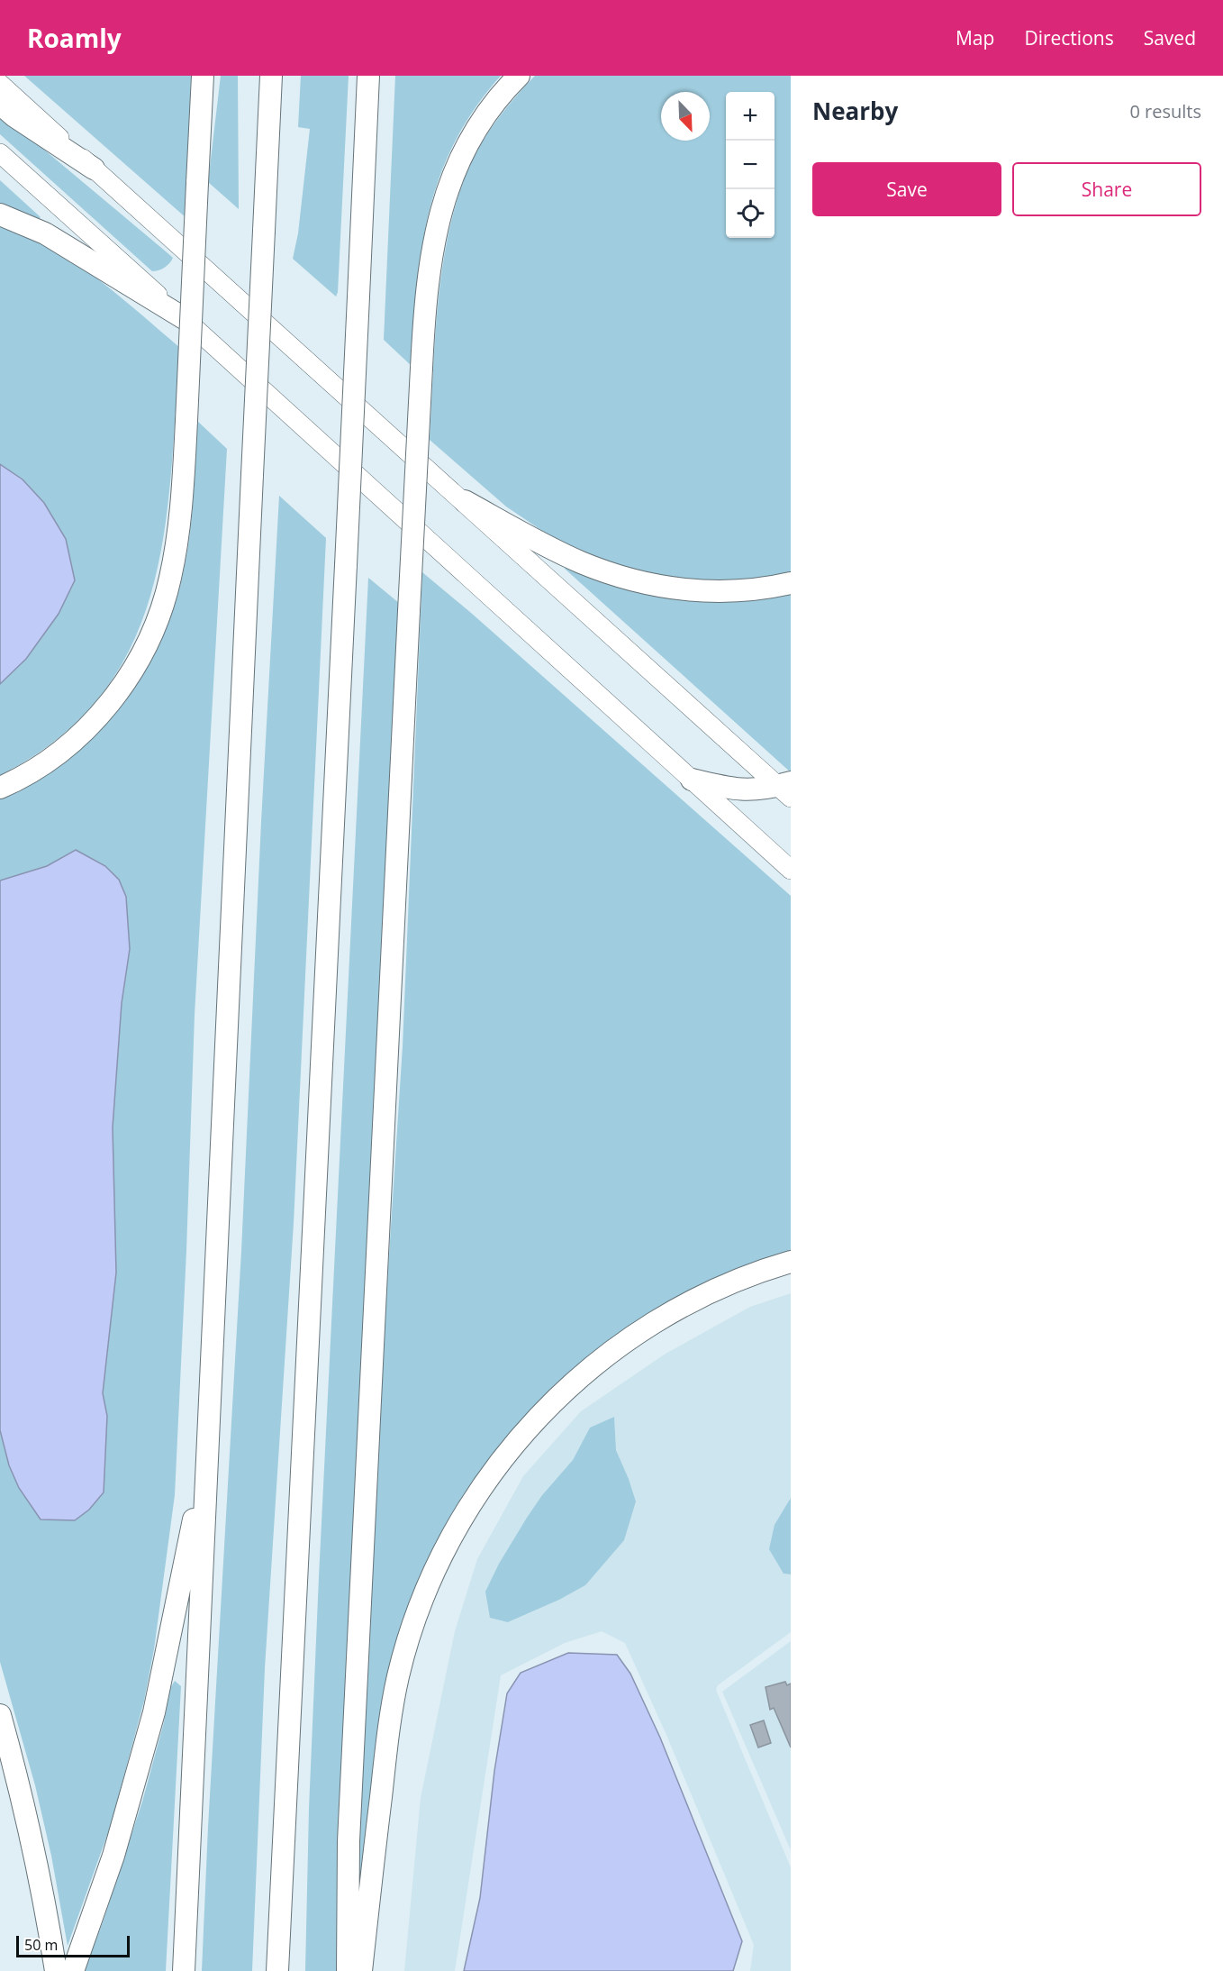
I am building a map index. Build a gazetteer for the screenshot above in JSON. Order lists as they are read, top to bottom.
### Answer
{
  "scale_bar": "50 m",
  "north": "bottom right",
  "page": {
    "header": "Roamly",
    "nav": ["Map", "Directions", "Saved"],
    "heading": ["Nearby", "0 results"],
    "map_buttons": ["+", "−"],
    "buttons": ["Save", "Share"],
    "scale": "50 m"
  }
}
